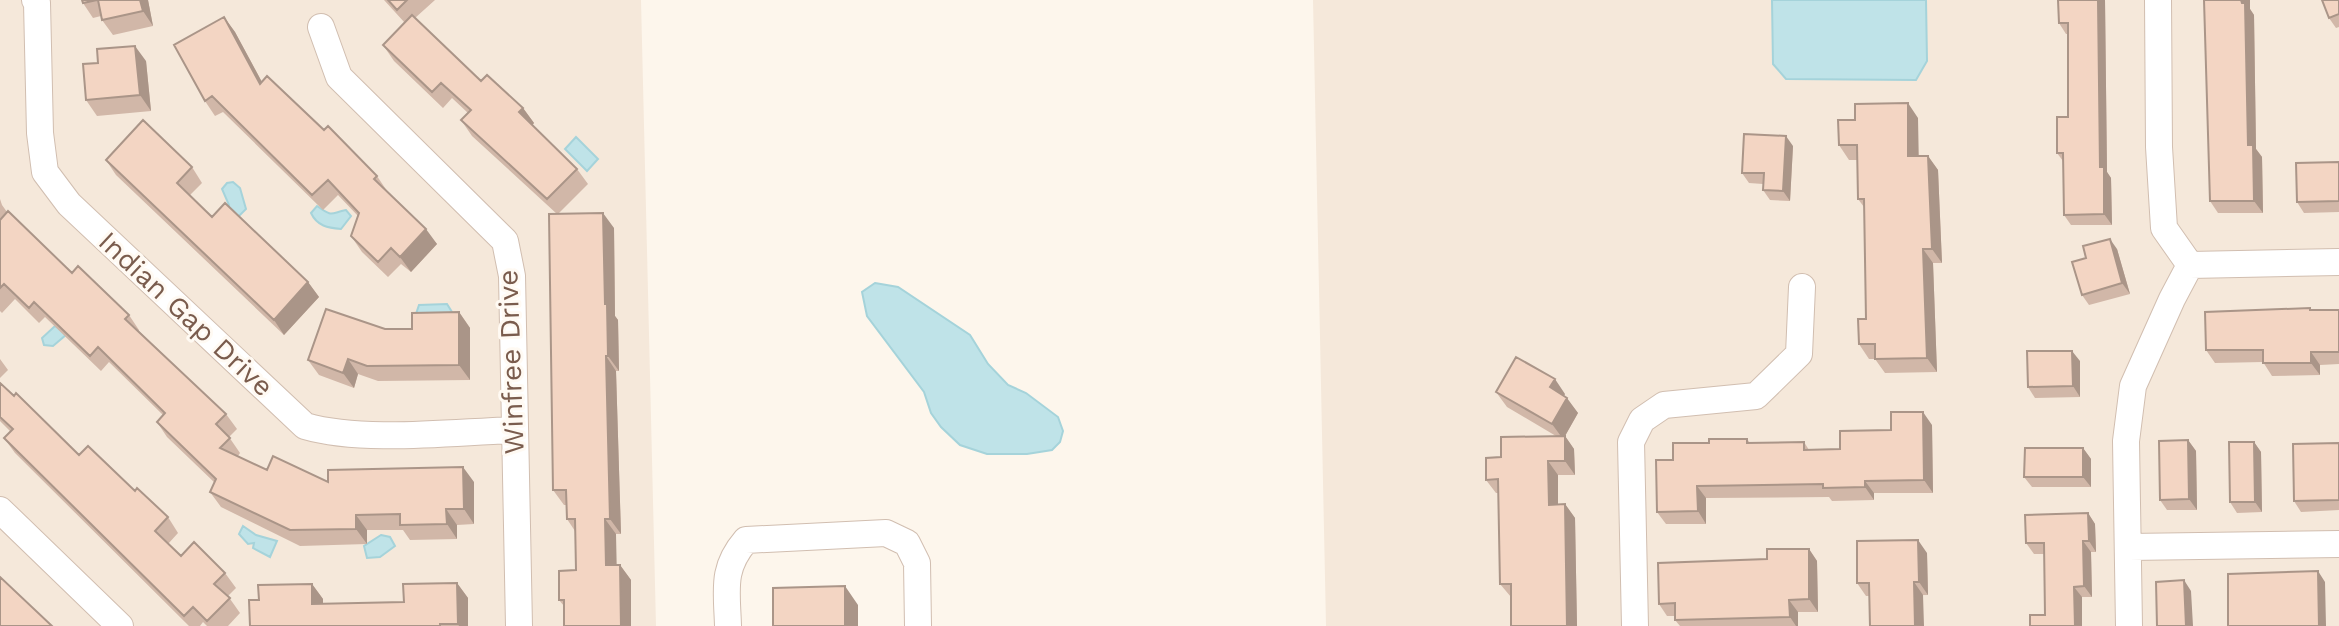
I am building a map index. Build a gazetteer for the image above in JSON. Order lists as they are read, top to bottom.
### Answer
{
  "streets": {
    "street": ["Indian Gap Drive", "Winfree Drive"]
  },
  "crossings": [
    ["Indian Gap Drive", "Winfree Drive"]
  ]
}
